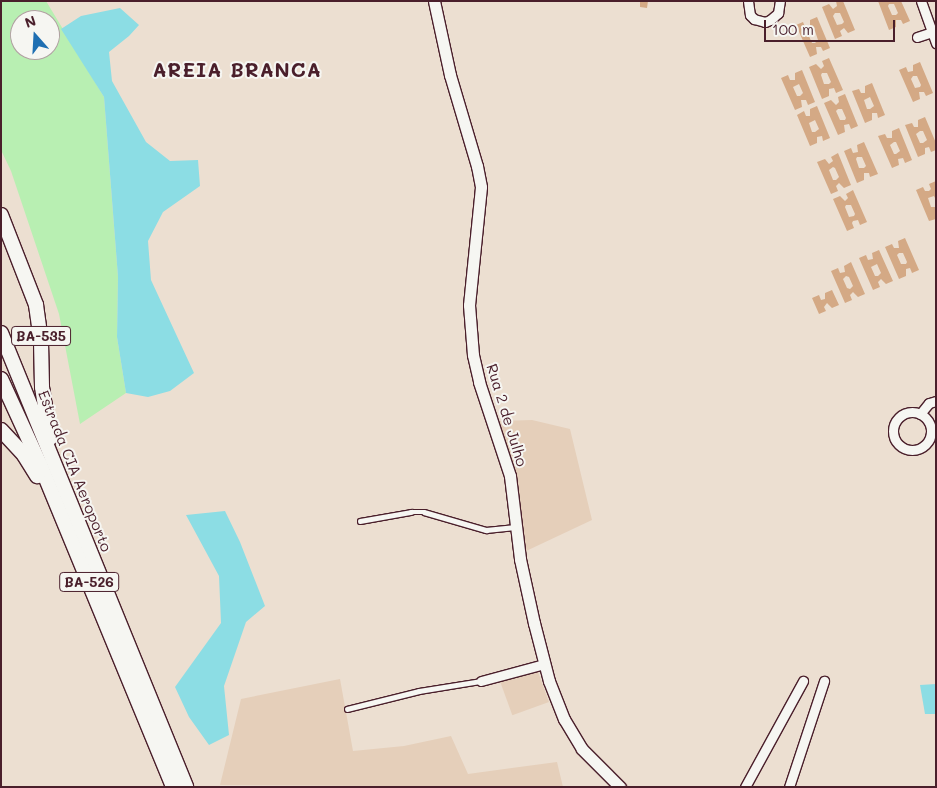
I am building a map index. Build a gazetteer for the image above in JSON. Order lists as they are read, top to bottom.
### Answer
{
  "streets": {
    "highway": ["BA-535", "Estrada CIA Aeroporto", "BA-526"],
    "main road": ["Rua 2 de Julho"]
  },
  "crossings": [
    ["BA-535", "Estrada CIA Aeroporto"],
    ["Estrada CIA Aeroporto", "BA-526"]
  ],
  "districts": ["AREIA BRANCA"],
  "scale_bar": "100 m",
  "north": "top"
}
